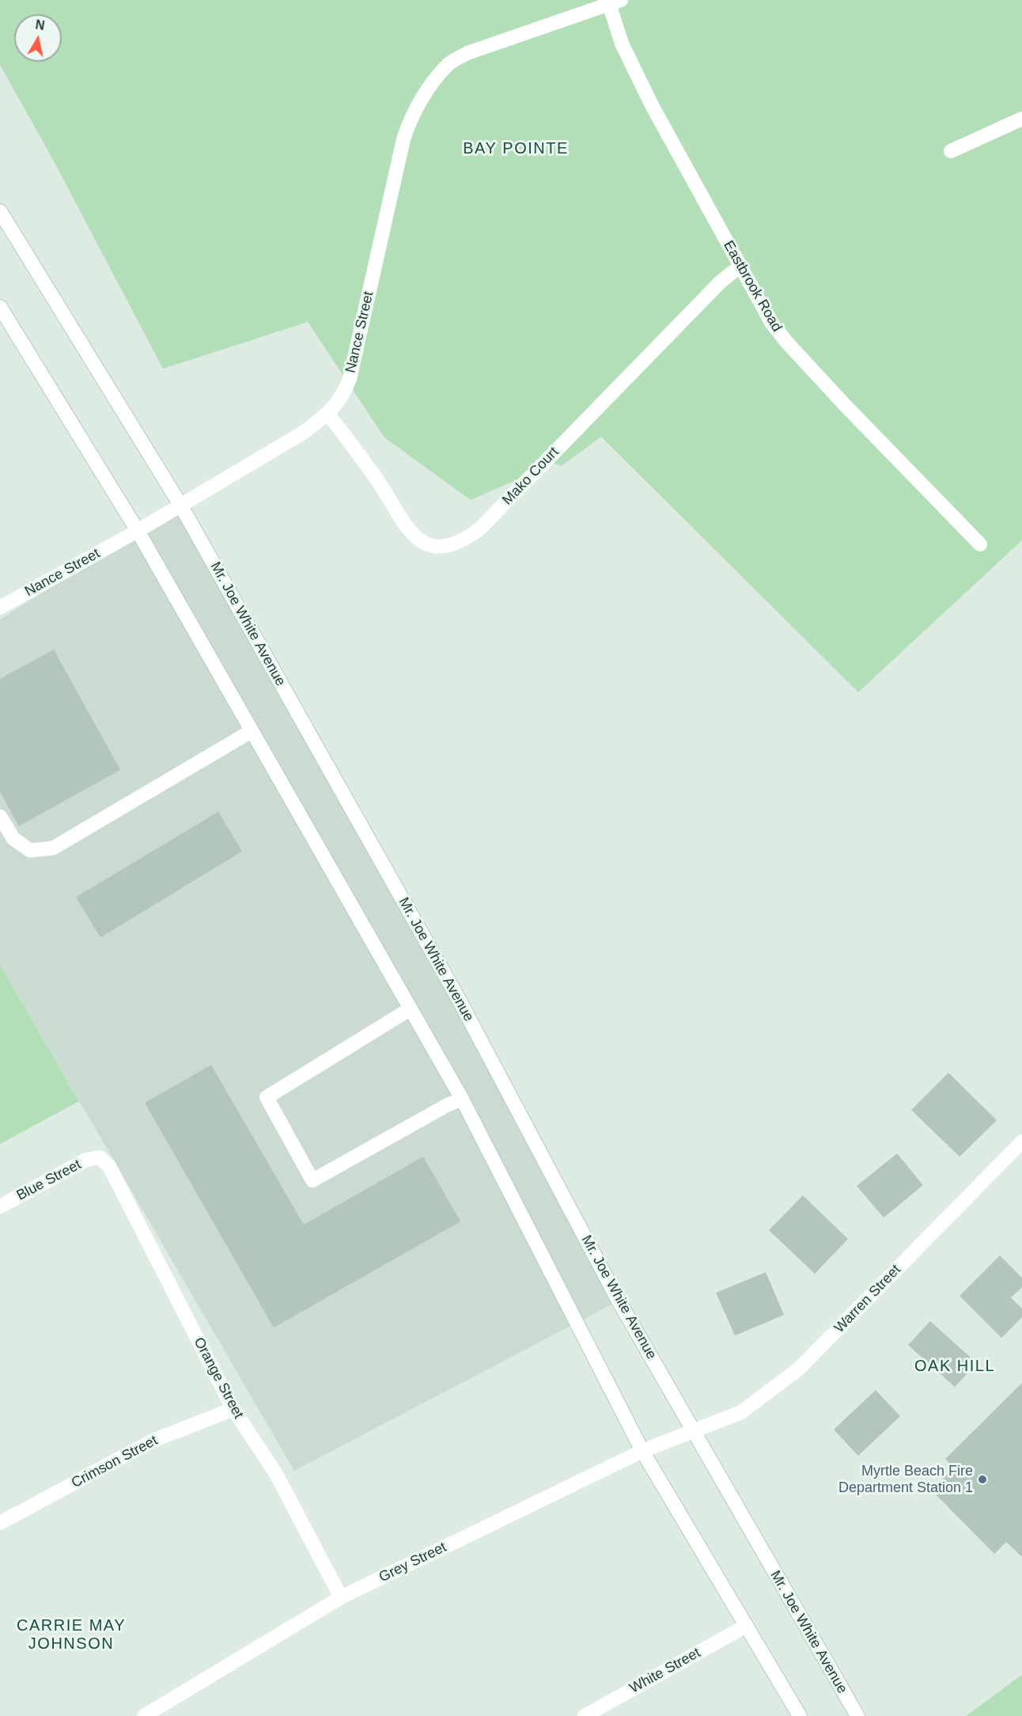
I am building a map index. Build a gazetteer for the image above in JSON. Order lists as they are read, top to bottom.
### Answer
{
  "streets": {
    "street": [
      "Eastbrook Road",
      "Nance Street",
      "Mako Court",
      "Mr. Joe White Avenue",
      "Blue Street",
      "Warren Street",
      "Orange Street",
      "Crimson Street",
      "Grey Street",
      "White Street"
    ]
  },
  "crossings": [
    ["Eastbrook Road", "Nance Street"],
    ["Eastbrook Road", "Mako Court"],
    ["Nance Street", "Mako Court"],
    ["Nance Street", "Mr. Joe White Avenue"],
    ["Mr. Joe White Avenue", "Warren Street"],
    ["Mr. Joe White Avenue", "Grey Street"],
    ["Blue Street", "Orange Street"],
    ["Warren Street", "Grey Street"],
    ["Orange Street", "Crimson Street"],
    ["Orange Street", "Grey Street"]
  ],
  "districts": ["BAY POINTE", "OAK HILL", "CARRIE MAY JOHNSON"],
  "places": ["Myrtle Beach Fire Department Station 1"],
  "north": "top"
}
